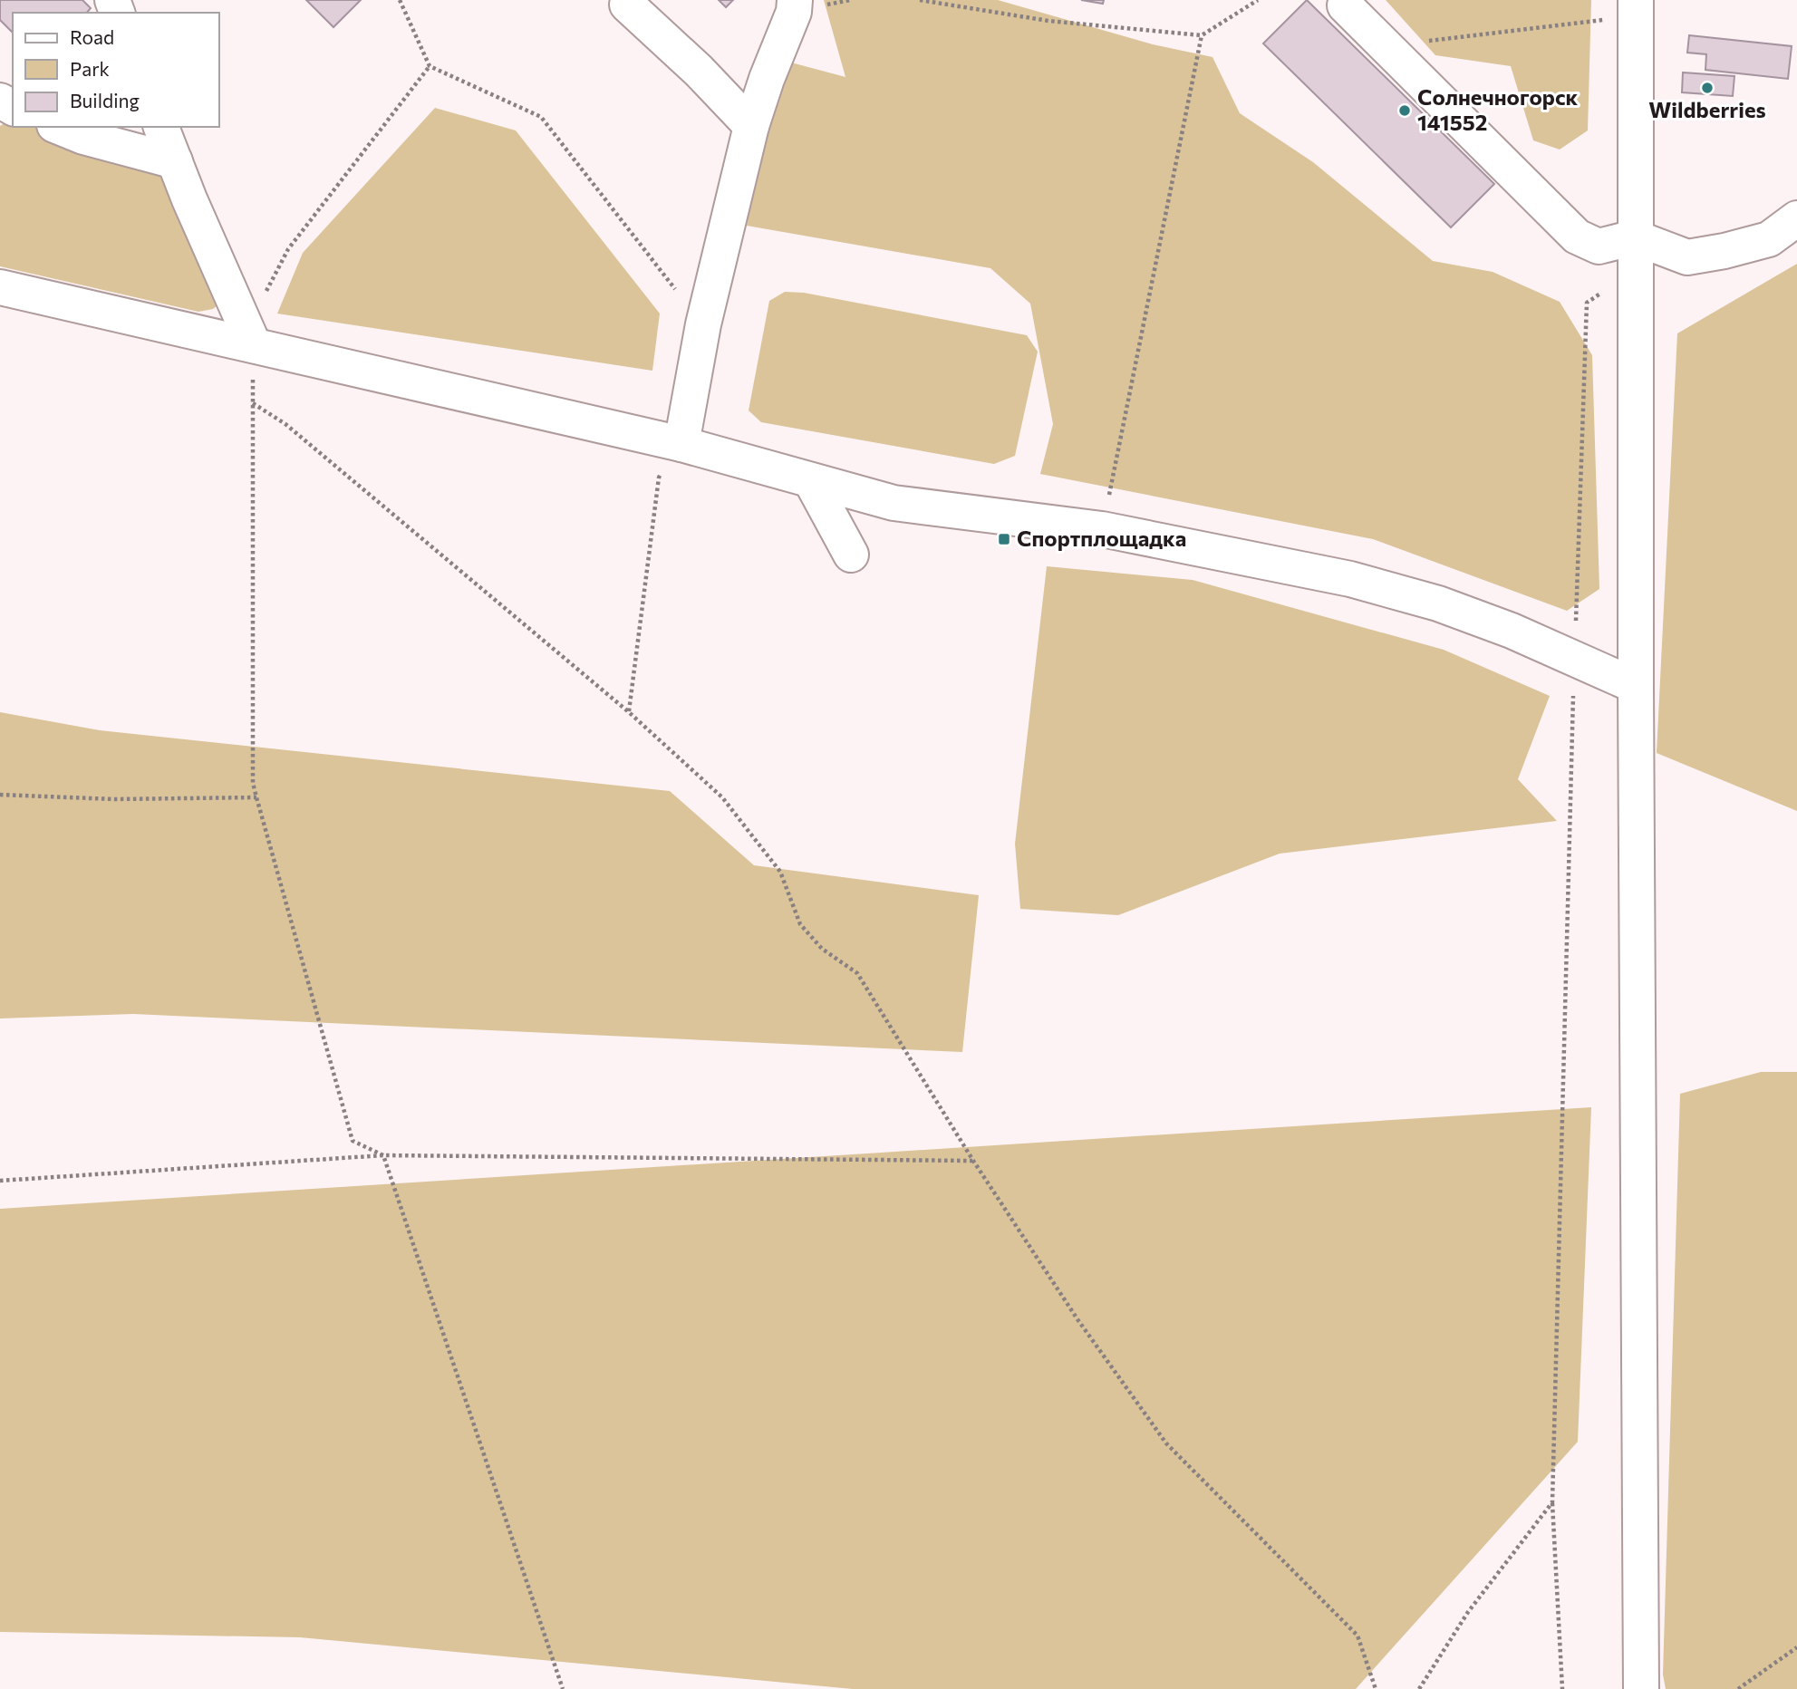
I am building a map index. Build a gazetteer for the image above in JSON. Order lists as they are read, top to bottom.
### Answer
{
  "places": {
    "other": ["Wildberries", "Солнечногорск 141552"],
    "transit": ["Спортплощадка"]
  },
  "legend": ["Road", "Park", "Building"]
}
